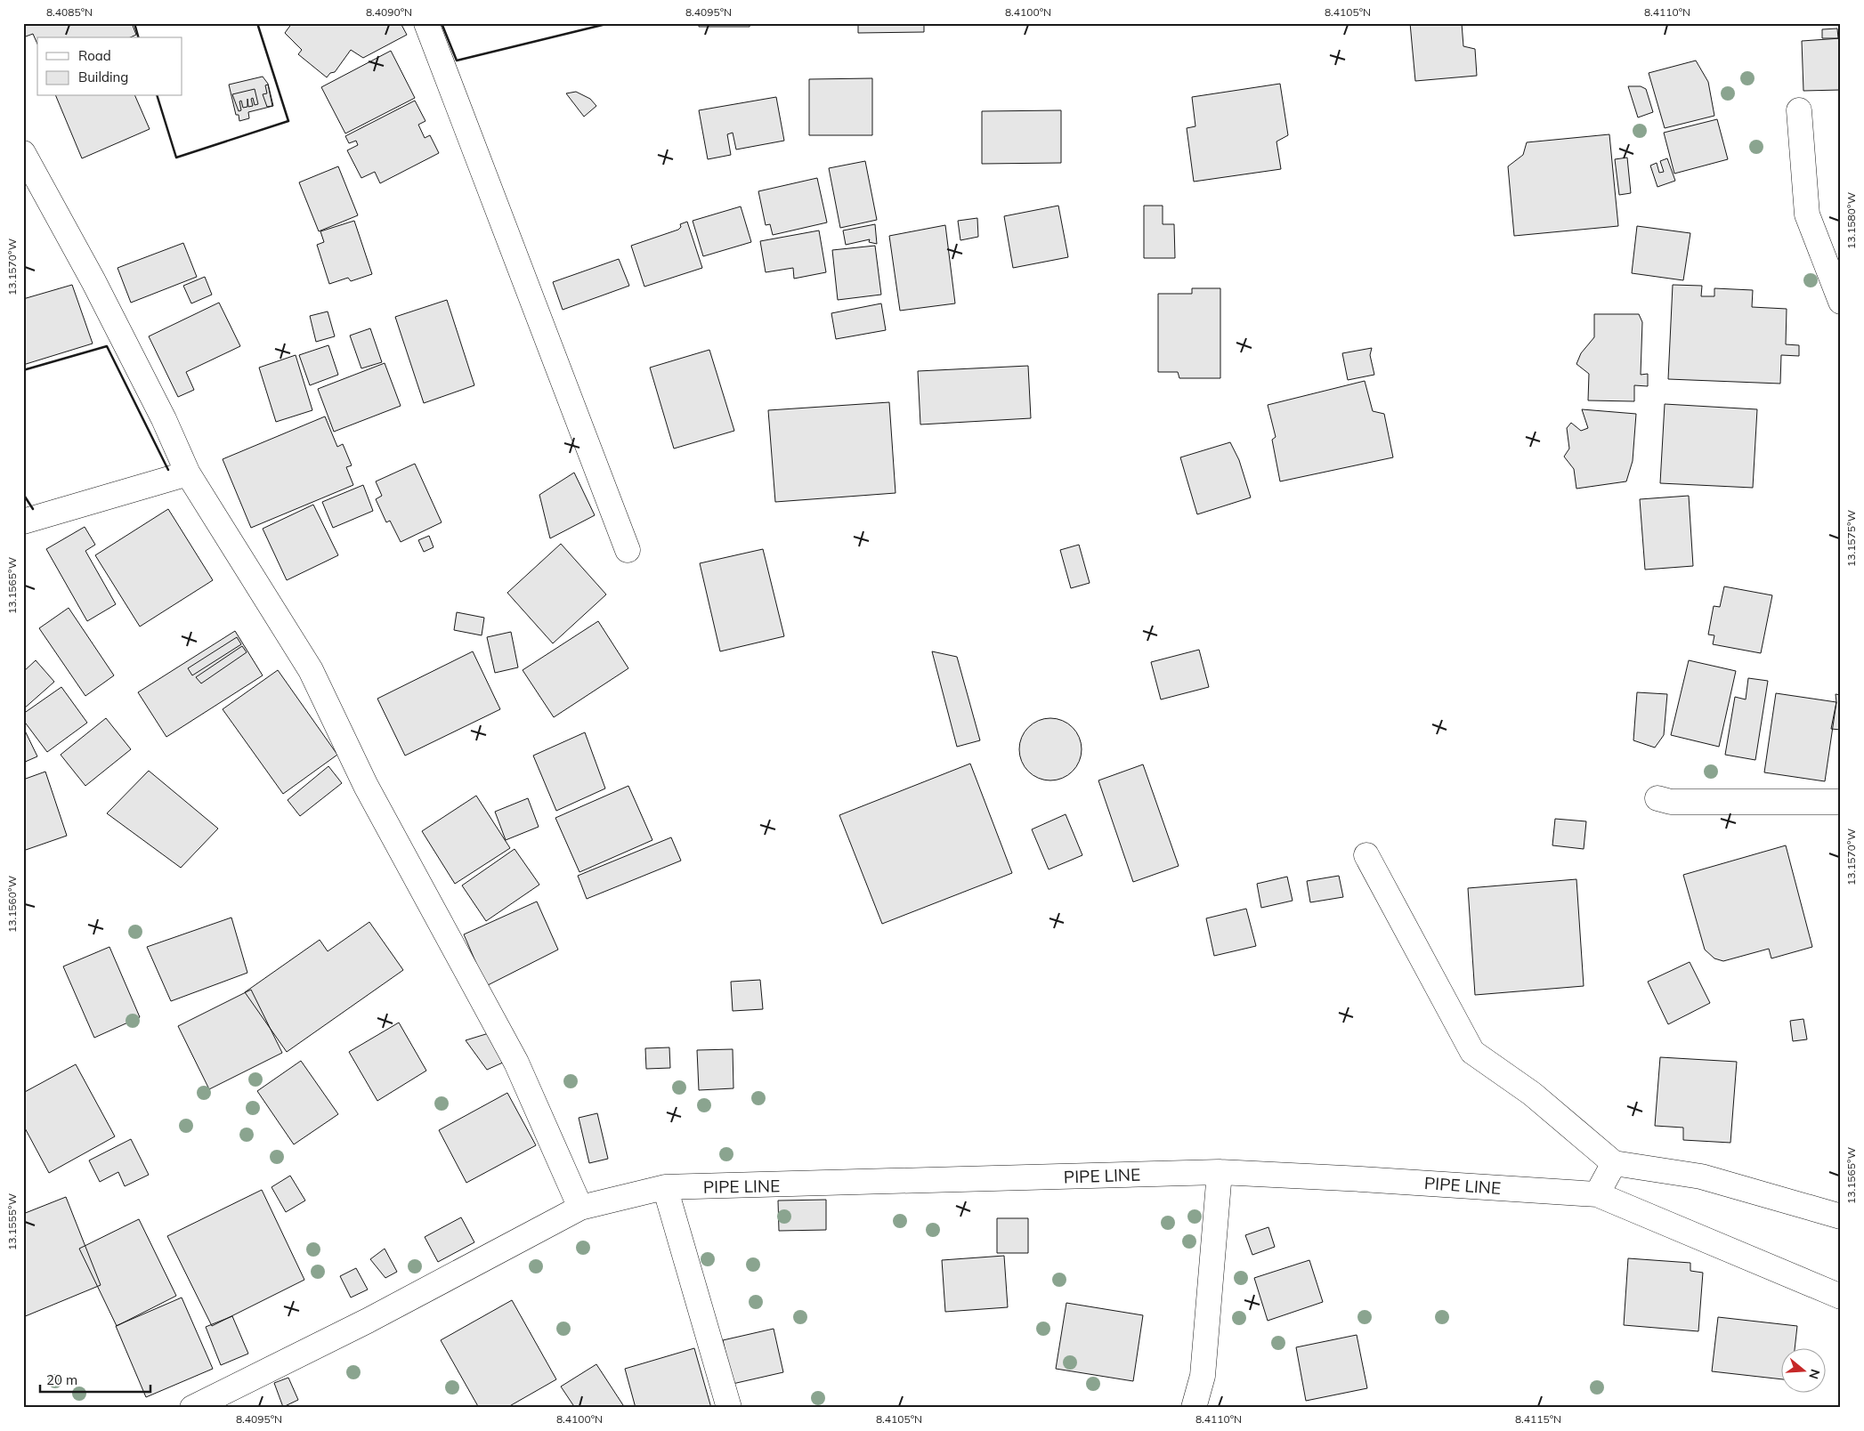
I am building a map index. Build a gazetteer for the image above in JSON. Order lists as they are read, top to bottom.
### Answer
{
  "streets": {
    "street": ["PIPE LINE"]
  },
  "legend": ["Road", "Building"],
  "scale_bar": "20 m",
  "north": "right",
  "coordinates": [
    "8.4085°N",
    "8.4090°N",
    "8.4095°N",
    "8.4100°N",
    "8.4105°N",
    "8.4110°N",
    "13.1580°W",
    "13.1570°W",
    "13.1575°W",
    "13.1565°W",
    "13.1560°W",
    "13.1555°W",
    "8.4115°N"
  ]
}
